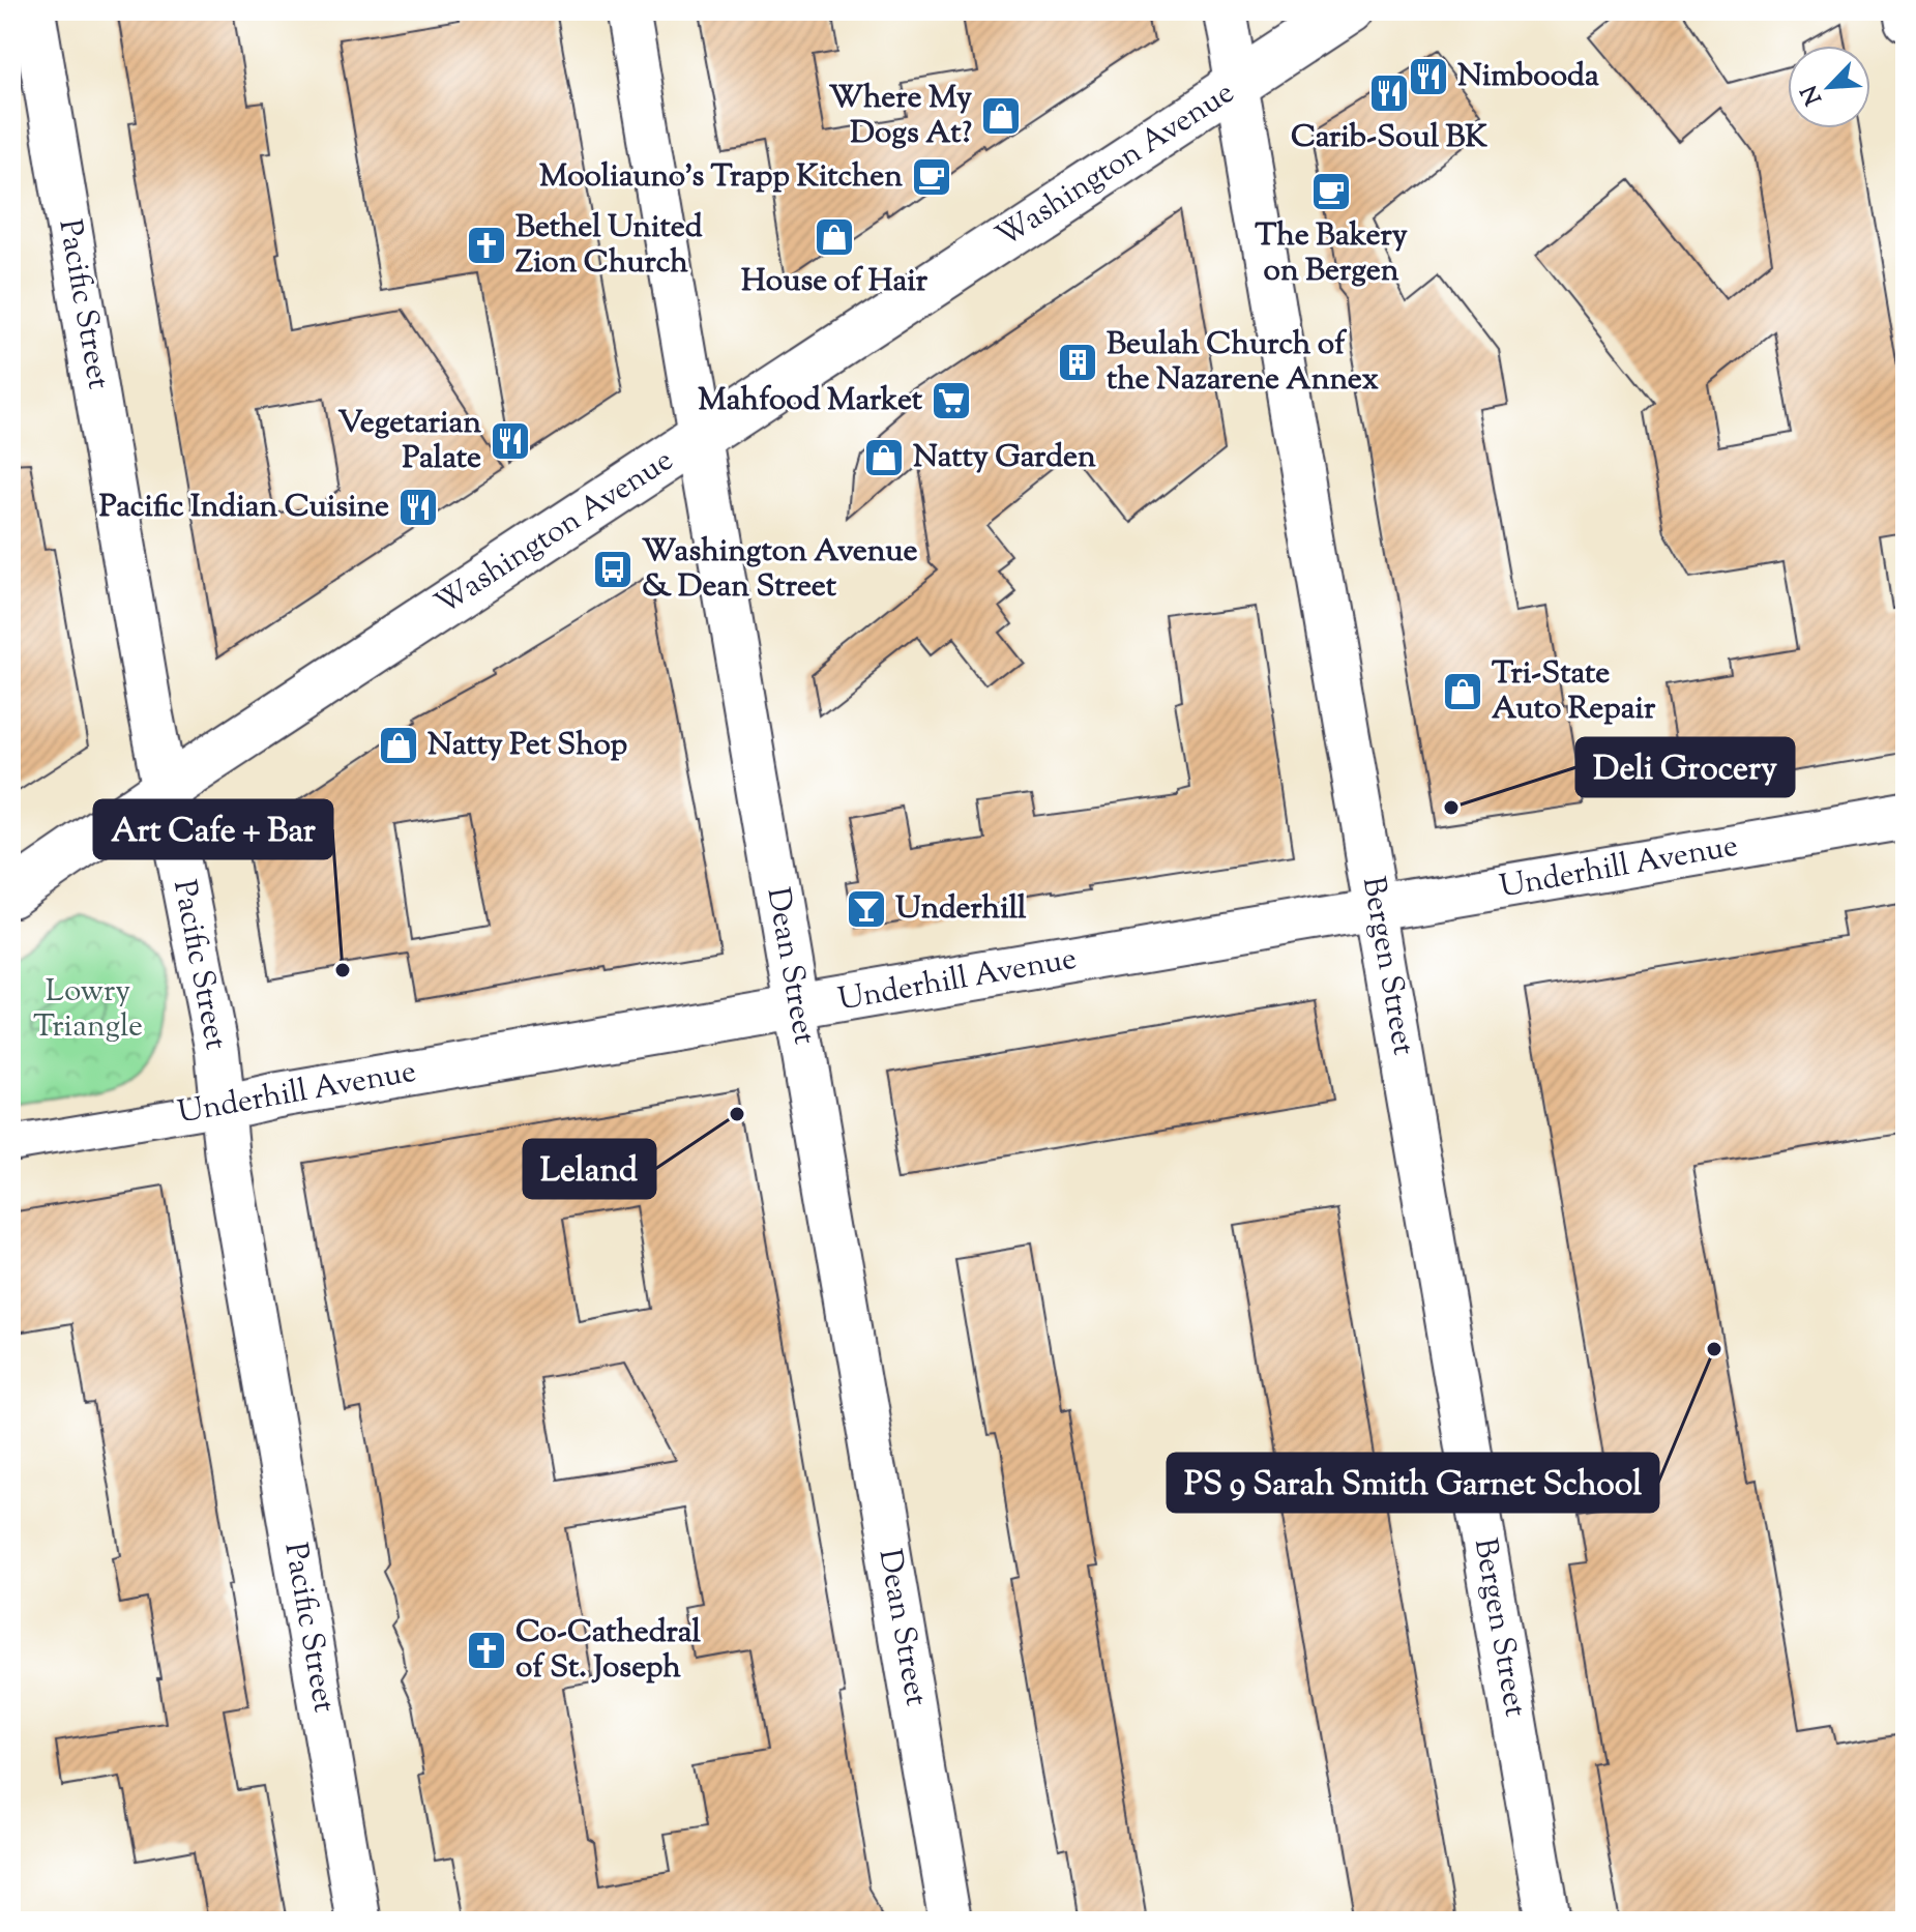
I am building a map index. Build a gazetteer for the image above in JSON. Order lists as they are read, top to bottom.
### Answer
{
  "streets": {
    "main road": ["Washington Avenue"],
    "street": [
      "Pacific Street",
      "Underhill Avenue",
      "Dean Street",
      "Bergen Street"
    ]
  },
  "crossings": [
    ["Washington Avenue", "Pacific Street"],
    ["Washington Avenue", "Dean Street"],
    ["Washington Avenue", "Bergen Street"],
    ["Pacific Street", "Underhill Avenue"],
    ["Underhill Avenue", "Dean Street"],
    ["Underhill Avenue", "Bergen Street"]
  ],
  "parks": ["Lowry Triangle"],
  "places": {
    "restaurant": [
      "Nimbooda",
      "Carib-Soul BK",
      "Vegetarian Palate",
      "Pacific Indian Cuisine"
    ],
    "shop": [
      "Where My Dogs At?",
      "House of Hair",
      "Natty Garden",
      "Tri-State Auto Repair",
      "Natty Pet Shop"
    ],
    "cafe": ["Mooliauno’s Trapp Kitchen", "The Bakery on Bergen"],
    "church": ["Bethel United Zion Church", "Co-Cathedral of St. Joseph"],
    "building": ["Beulah Church of the Nazarene Annex"],
    "supermarket": ["Mahfood Market"],
    "bus stop": ["Washington Avenue & Dean Street"],
    "other": [
      "Deli Grocery",
      "Art Cafe + Bar",
      "Leland",
      "PS 9 Sarah Smith Garnet School"
    ],
    "bar": ["Underhill"]
  },
  "north": "bottom left"
}
